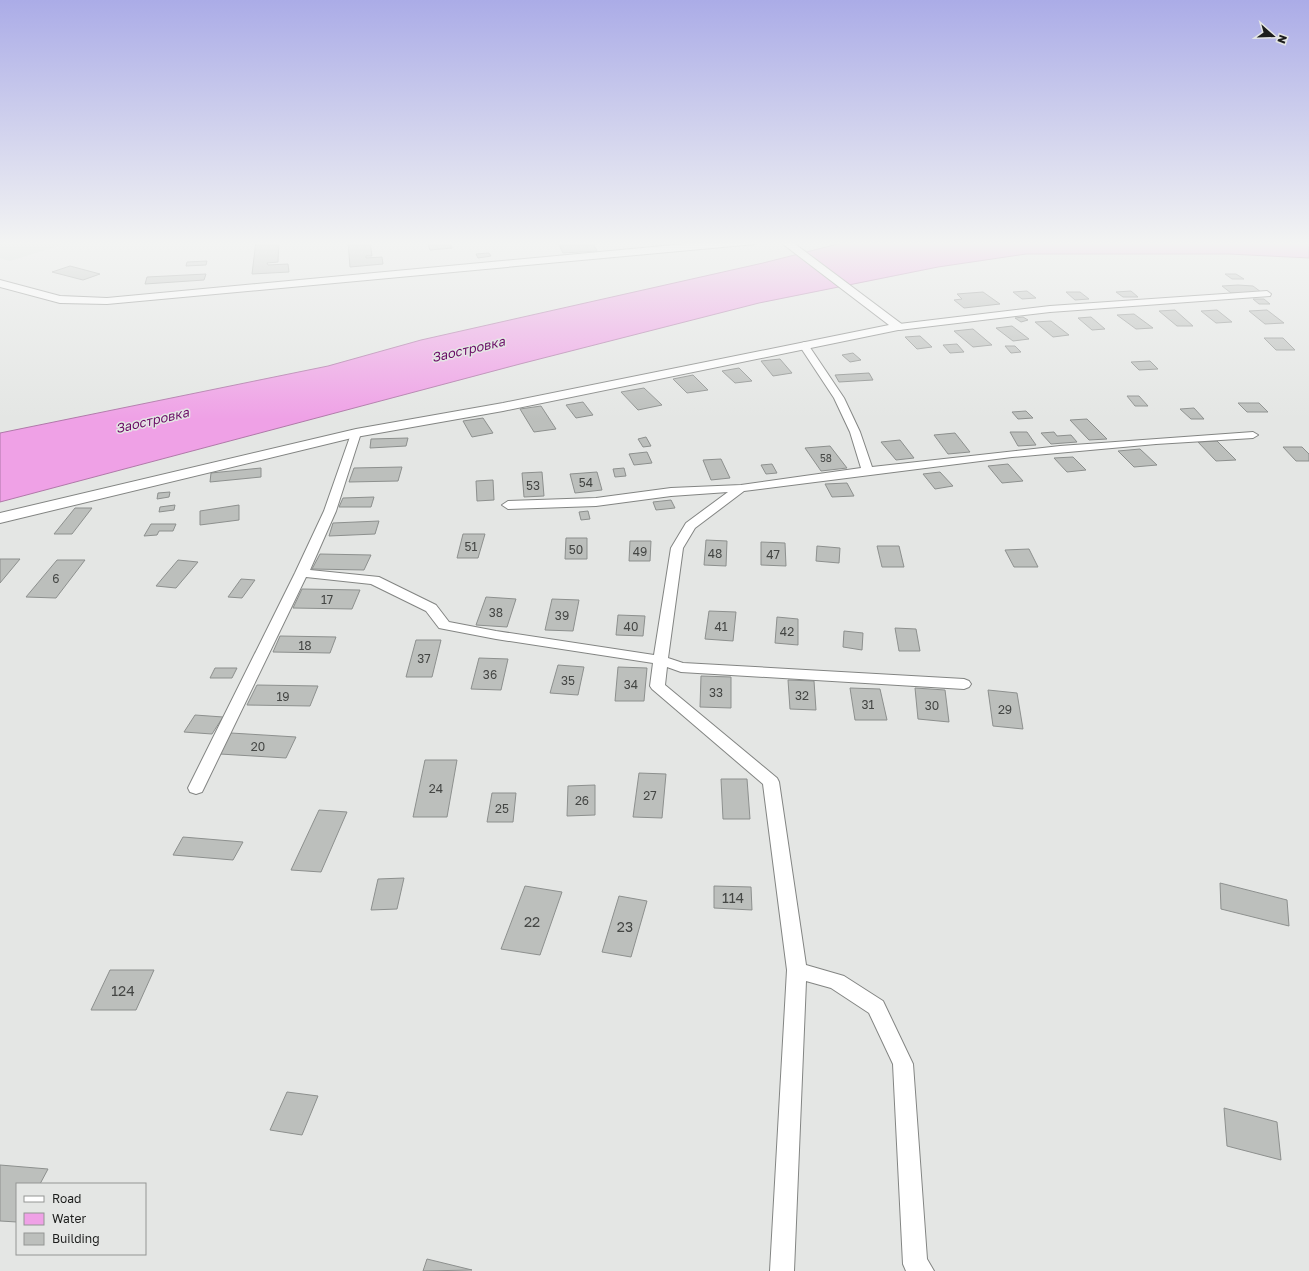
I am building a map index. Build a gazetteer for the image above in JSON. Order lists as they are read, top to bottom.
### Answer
{
  "water": ["Заостровка"],
  "house_numbers": [
    "58",
    "54",
    "53",
    "51",
    "50",
    "49",
    "48",
    "47",
    "6",
    "17",
    "38",
    "39",
    "40",
    "41",
    "42",
    "18",
    "37",
    "36",
    "35",
    "34",
    "33",
    "32",
    "19",
    "31",
    "30",
    "29",
    "20",
    "24",
    "27",
    "26",
    "25",
    "114",
    "22",
    "23",
    "124"
  ],
  "legend": ["Road", "Water", "Building"],
  "north": "right"
}
